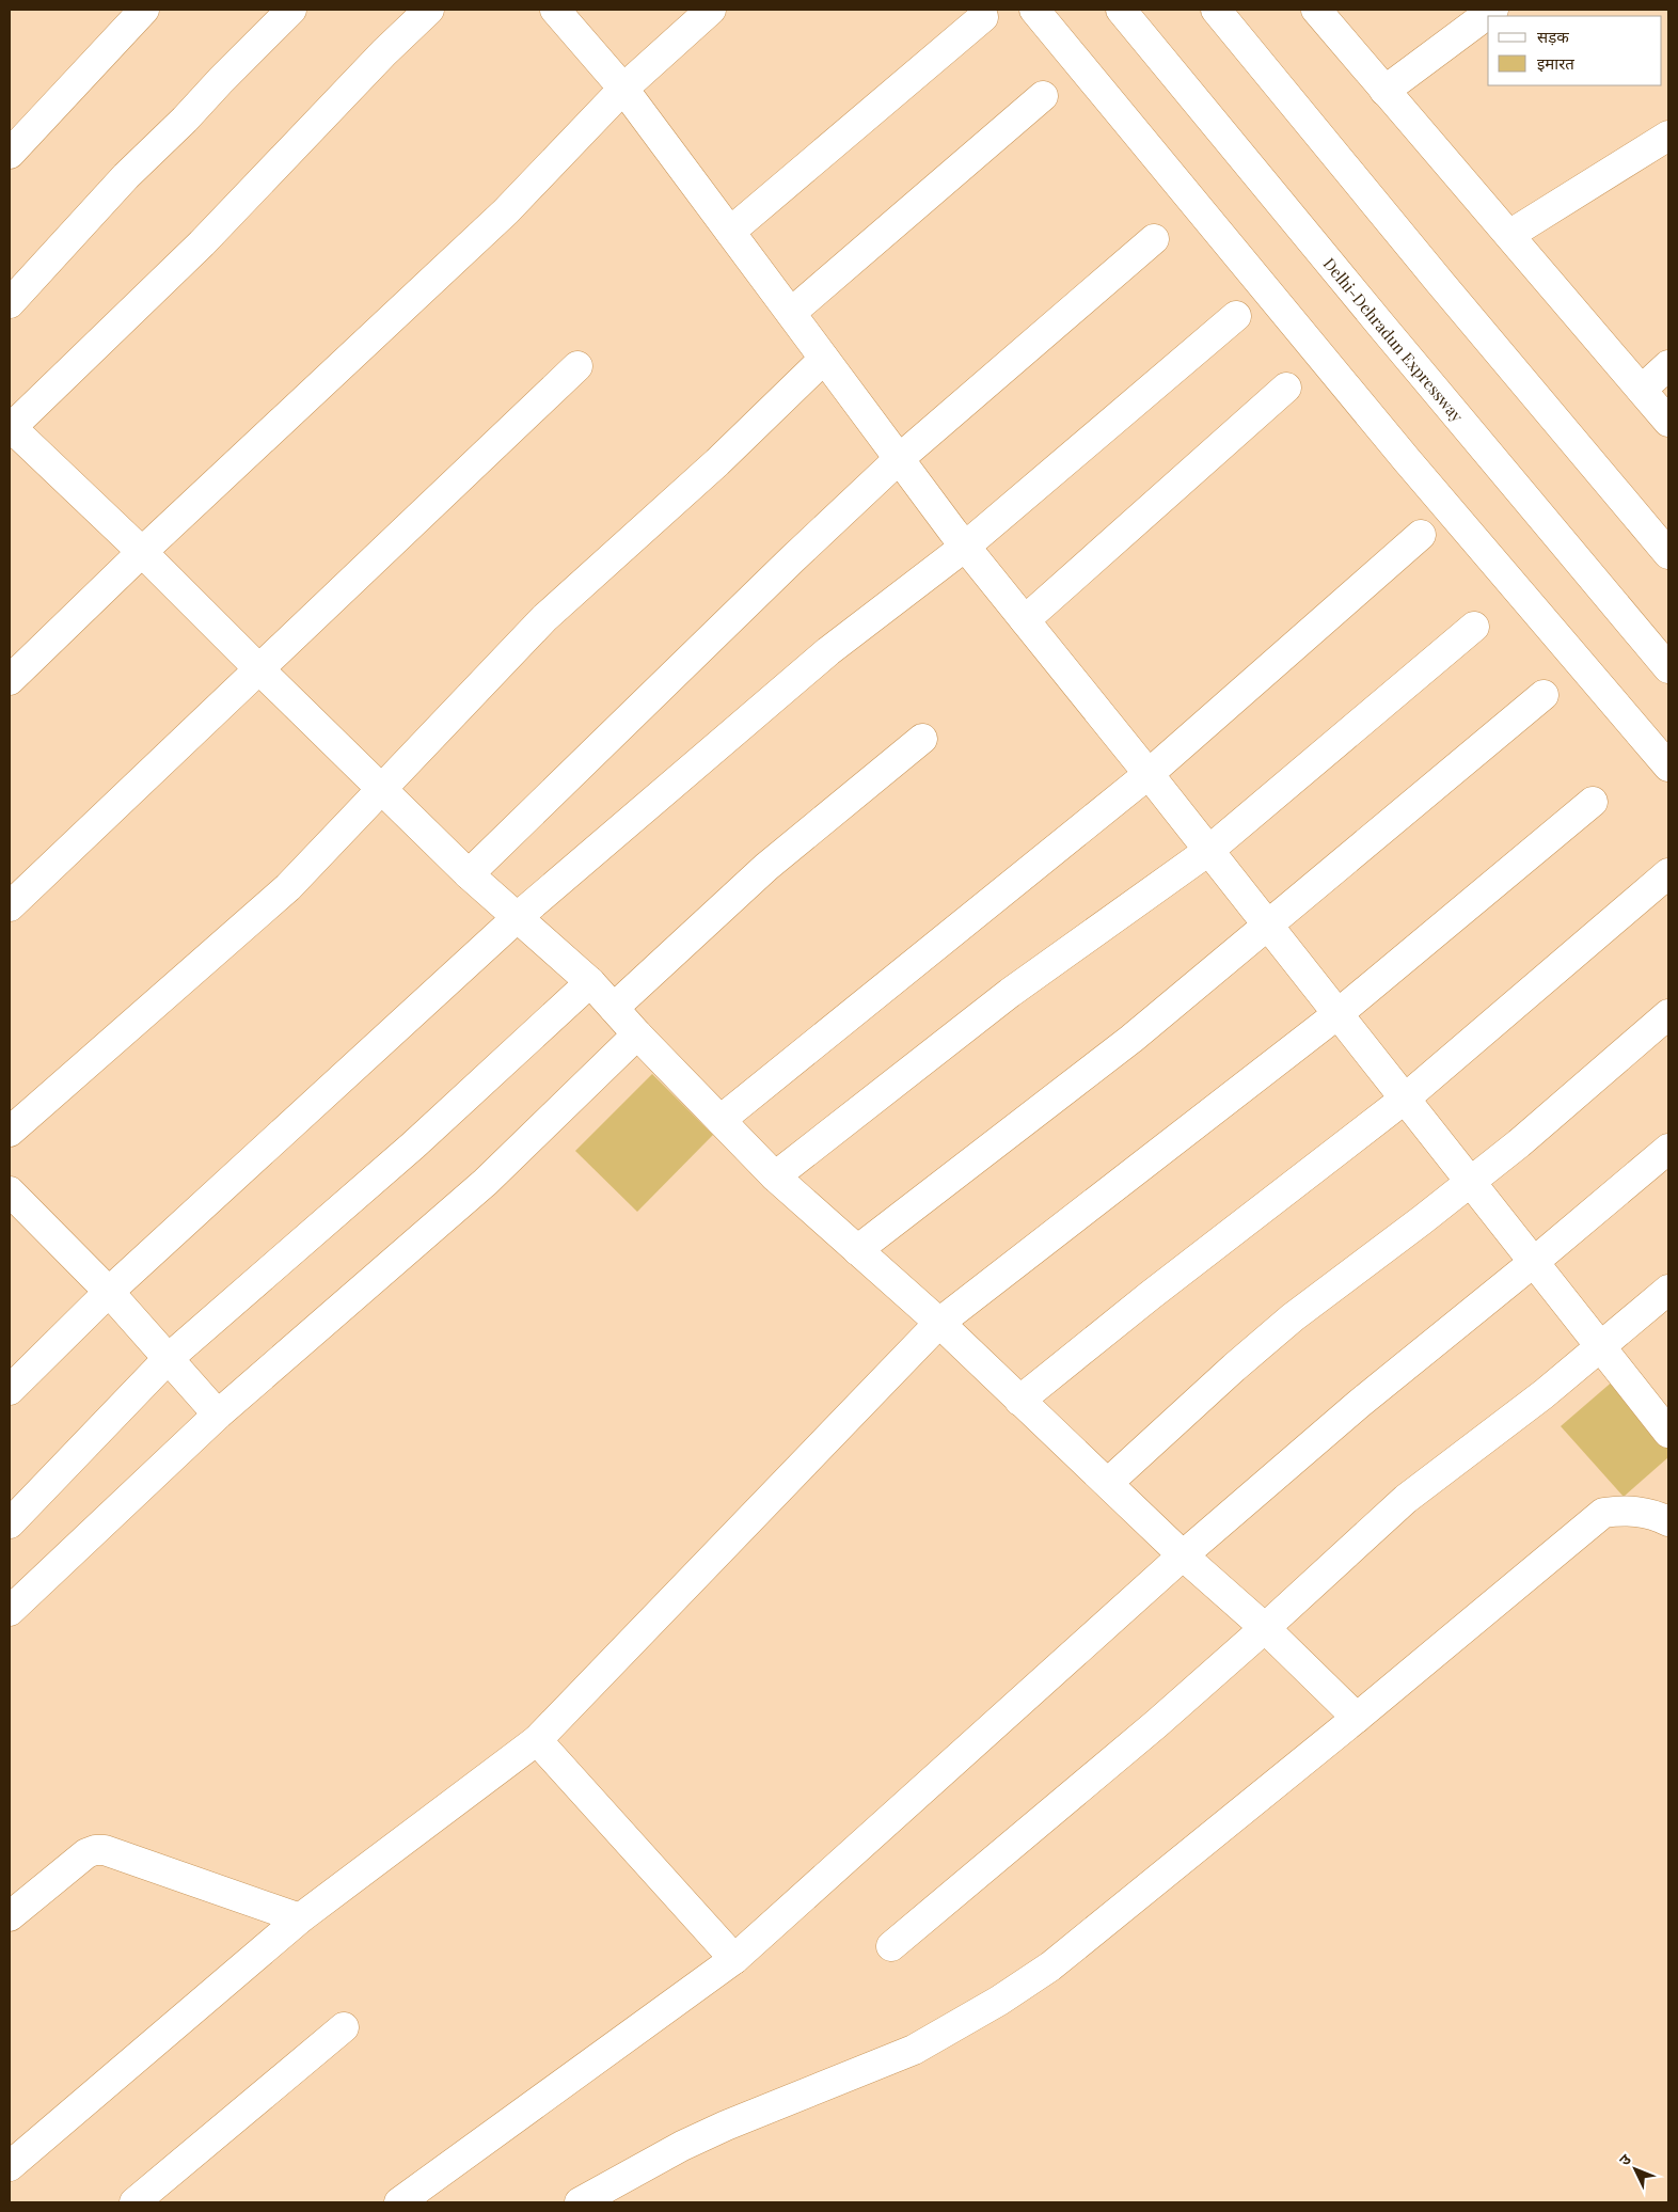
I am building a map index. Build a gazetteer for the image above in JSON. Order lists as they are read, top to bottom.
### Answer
{
  "streets": {
    "main road": ["Delhi-Dehradun Expressway"]
  },
  "legend": ["सड़क", "इमारत"],
  "north": "top left"
}
